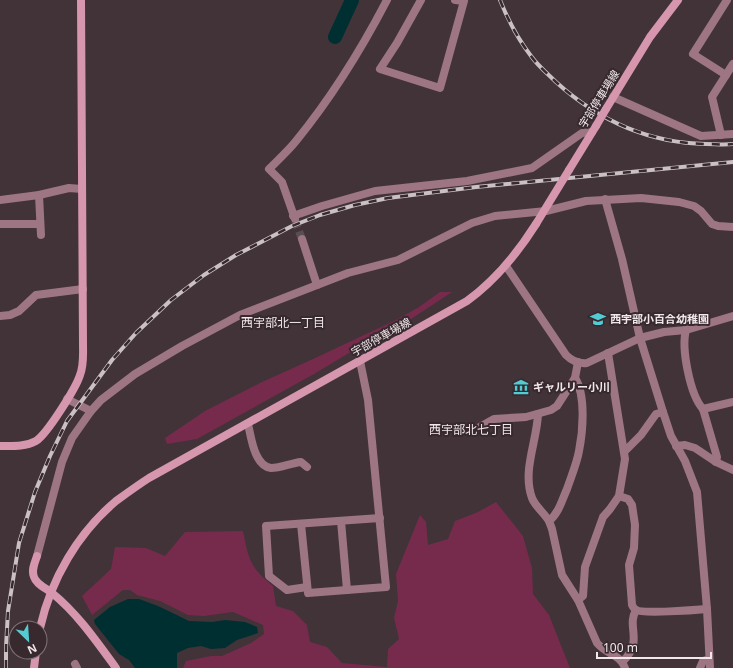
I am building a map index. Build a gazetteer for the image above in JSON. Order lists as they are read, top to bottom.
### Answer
{
  "streets": {
    "main road": ["宇部停車場線"]
  },
  "districts": ["西宇部北一丁目", "西宇部北七丁目"],
  "places": {
    "school or university": ["西宇部小百合幼稚園"],
    "museum": ["ギャルリー小川"]
  },
  "scale_bar": "100 m",
  "north": "bottom right"
}
